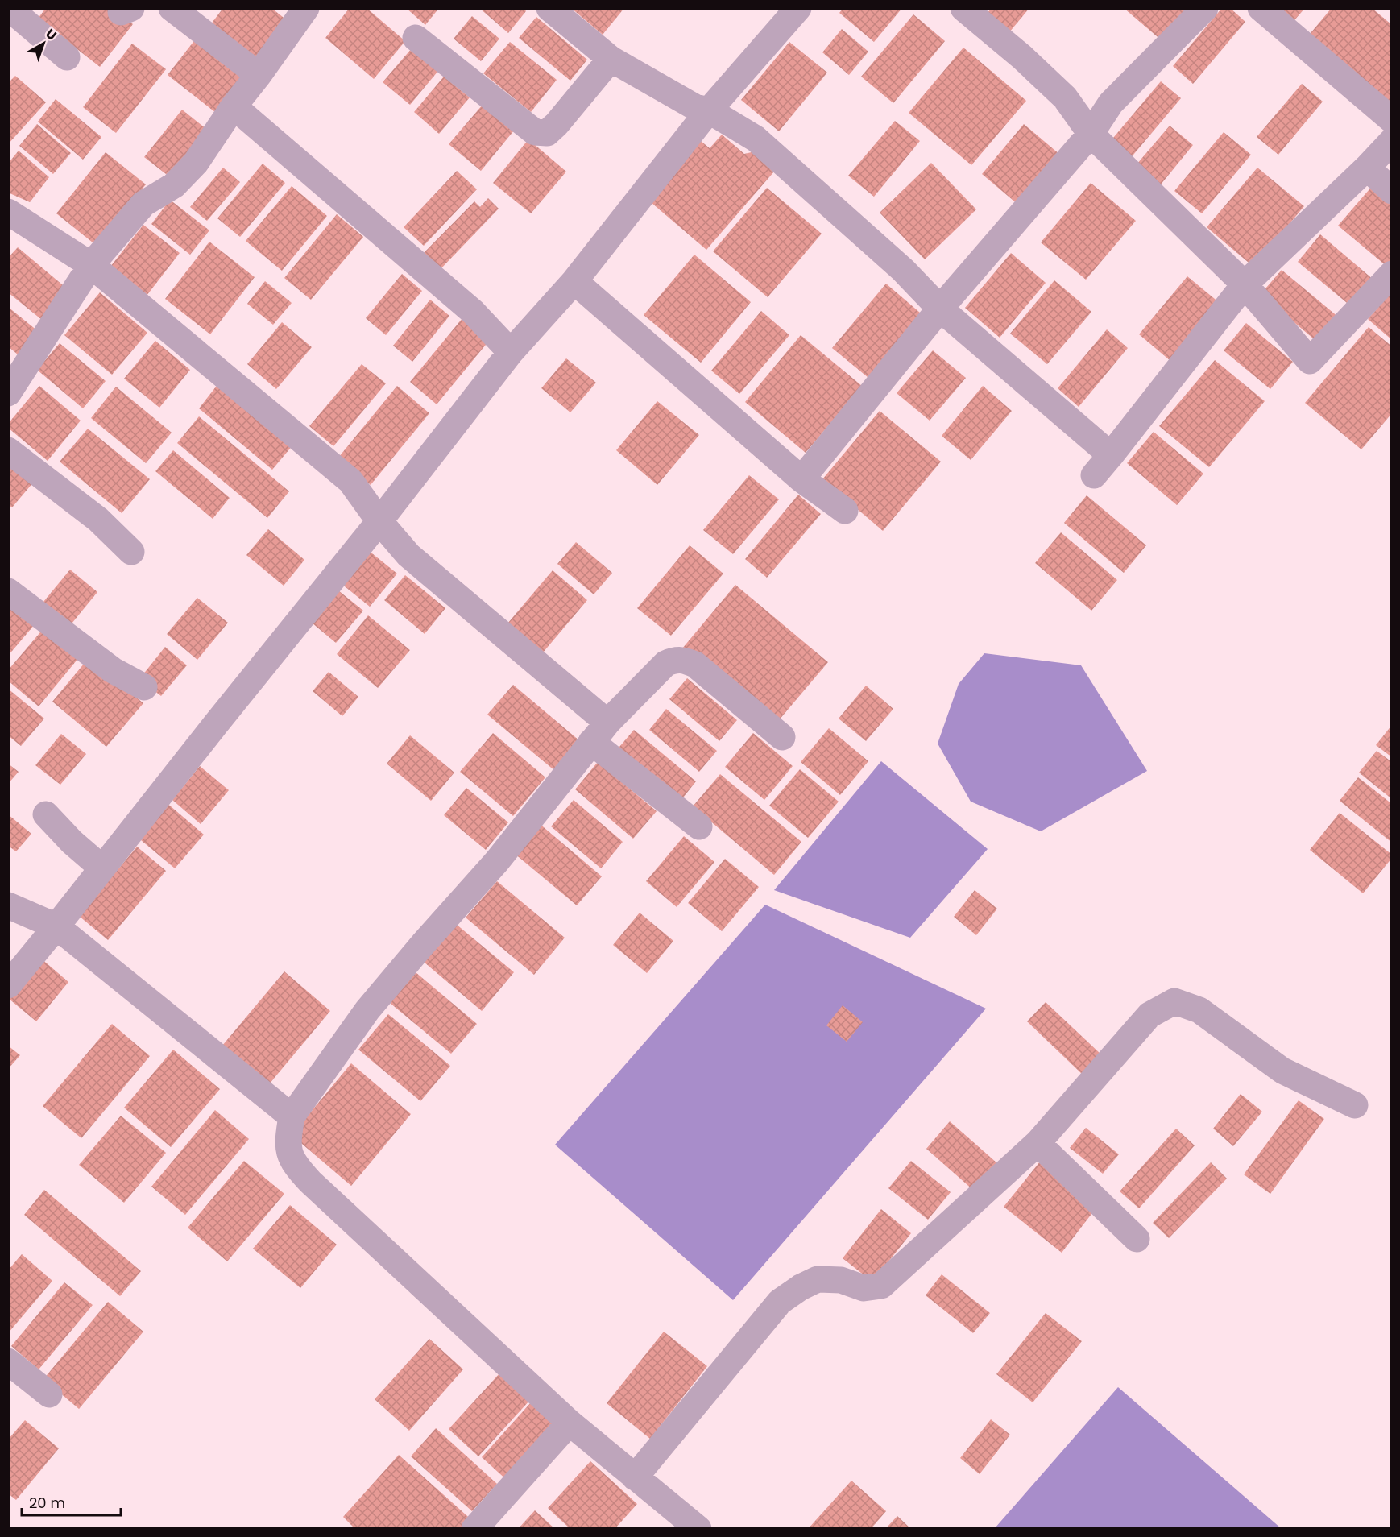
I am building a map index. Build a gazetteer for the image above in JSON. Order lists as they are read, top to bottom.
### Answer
{
  "scale_bar": "20 m",
  "north": "top right"
}
